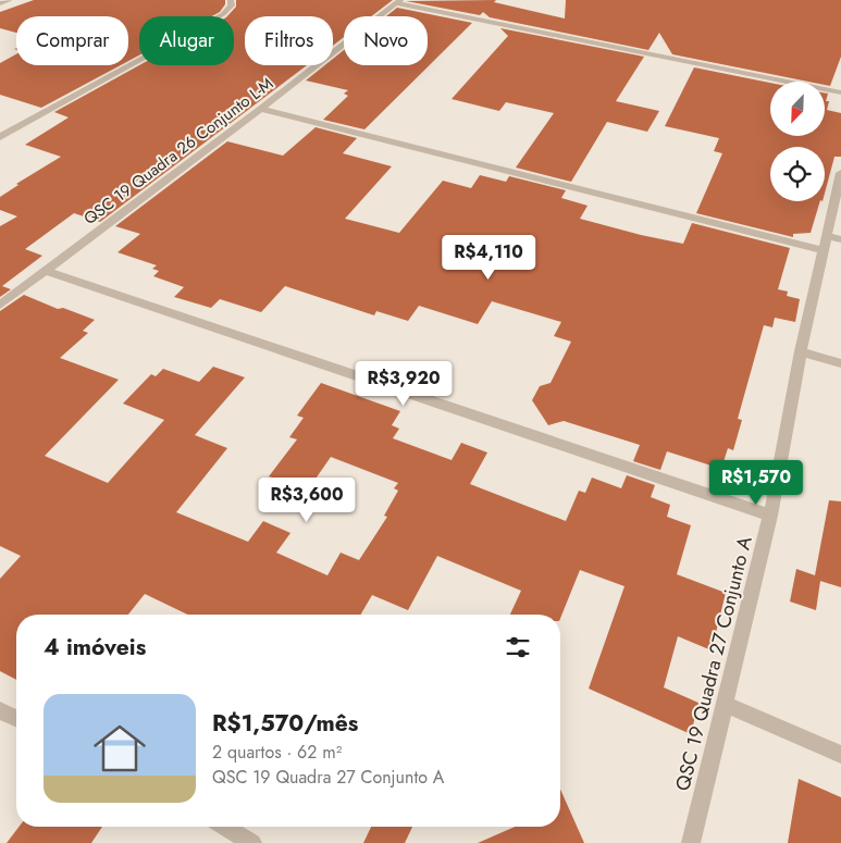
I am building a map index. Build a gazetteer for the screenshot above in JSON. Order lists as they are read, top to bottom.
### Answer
{
  "streets": {
    "street": ["QSC 19 Quadra 26 Conjunto L-M", "QSC 19 Quadra 27 Conjunto A"]
  },
  "north": "bottom left",
  "page": {
    "chip": [
      "Comprar",
      "Alugar",
      "Filtros",
      "Novo"
    ],
    "price": [
      "R$4,110",
      "R$3,920",
      "R$1,570",
      "R$3,600"
    ],
    "heading": "4 imóveis",
    "list": [
      {
        "name": "R$1,570/mês",
        "note": "2 quartos · 62 m² · QSC 19 Quadra 27 Conjunto A"
      }
    ]
  }
}
